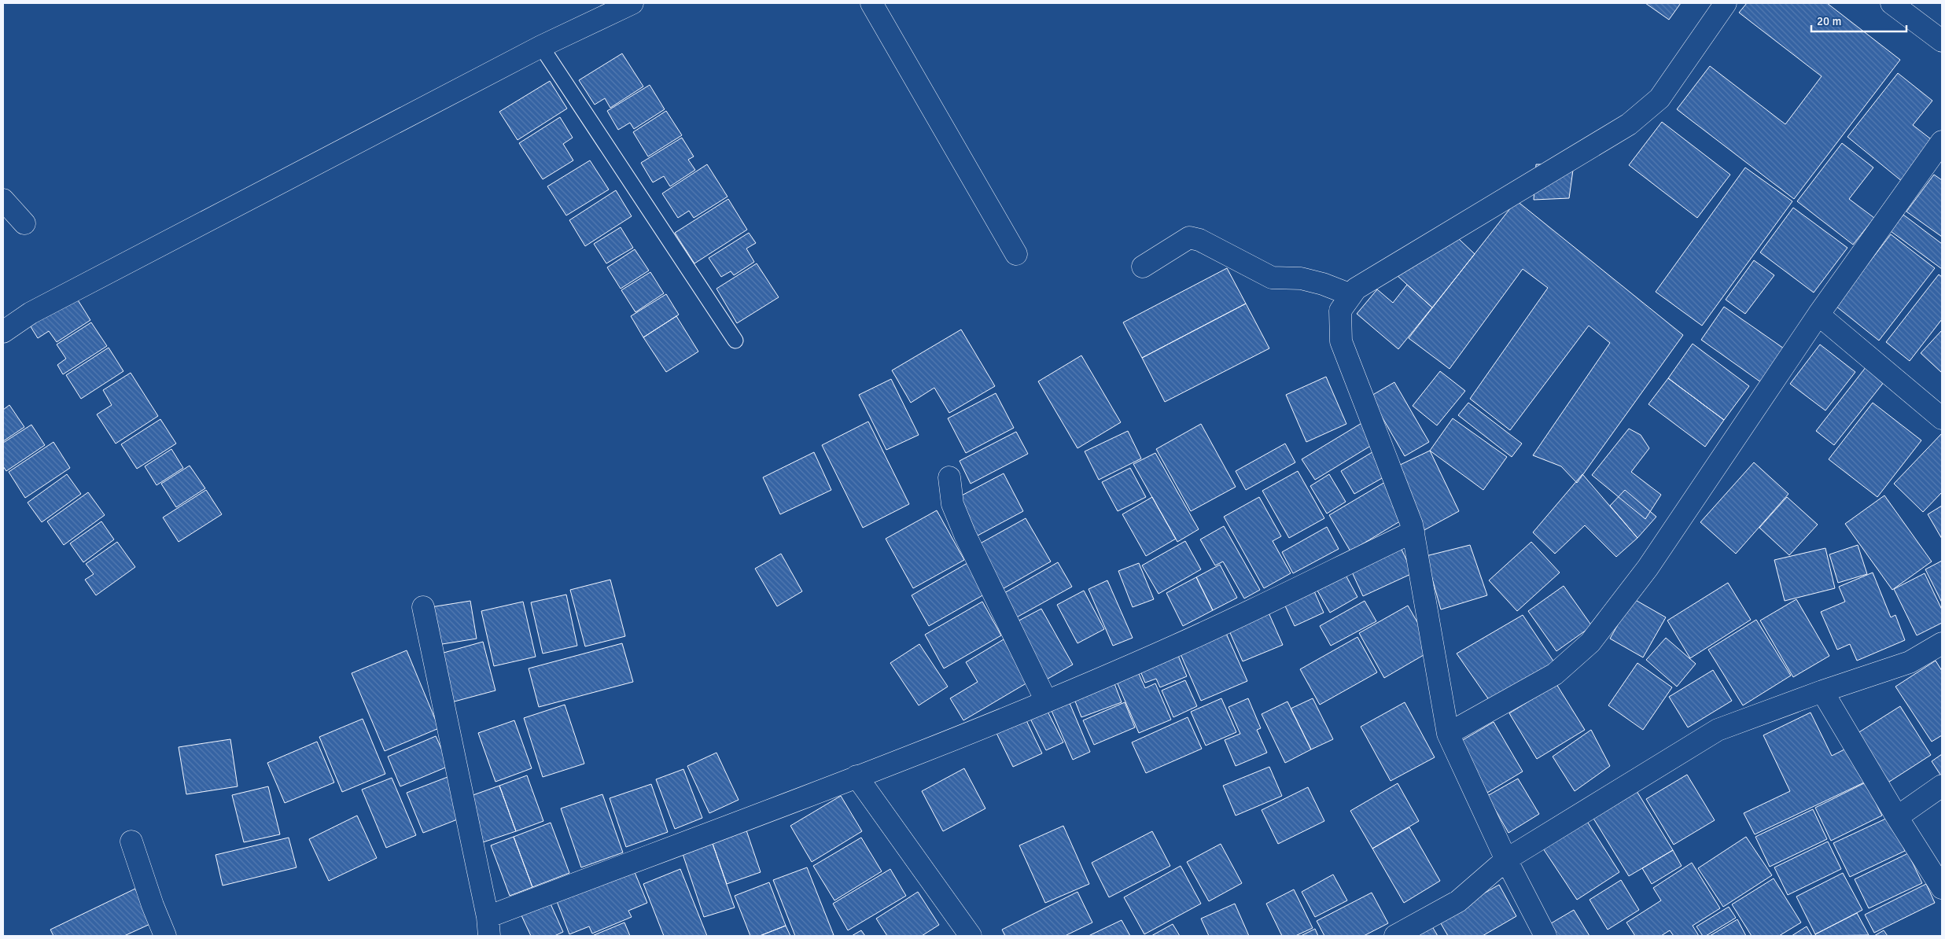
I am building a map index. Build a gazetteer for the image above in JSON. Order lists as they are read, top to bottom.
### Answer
{
  "scale_bar": "20 m"
}
